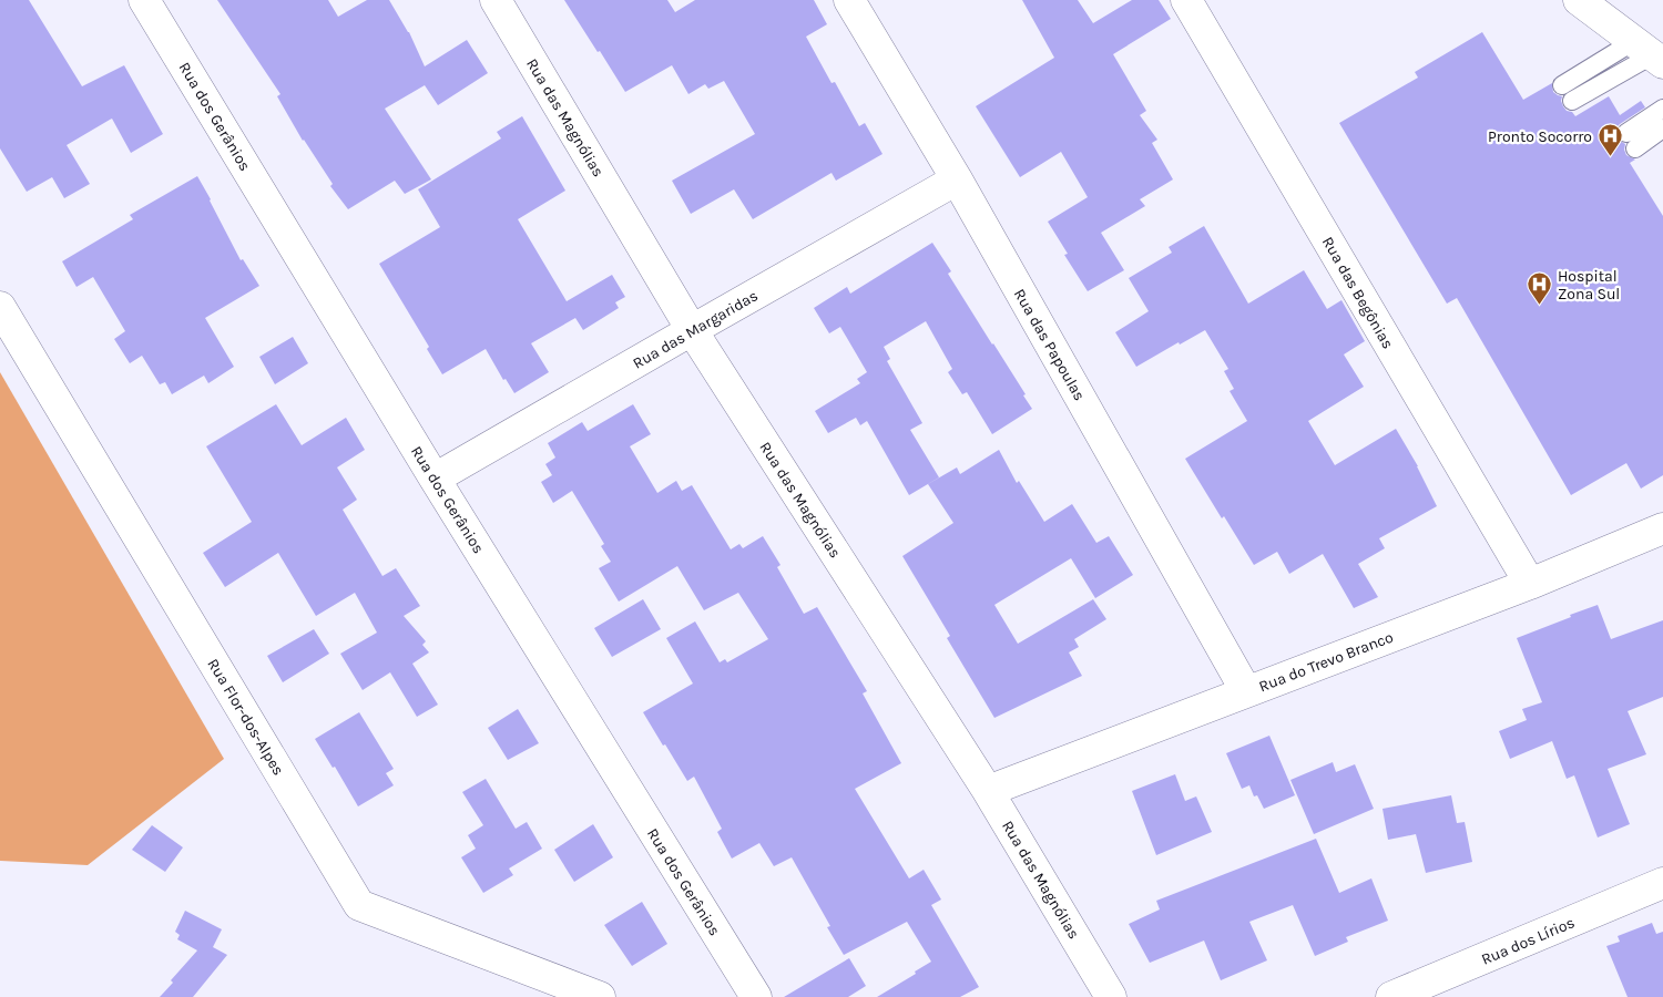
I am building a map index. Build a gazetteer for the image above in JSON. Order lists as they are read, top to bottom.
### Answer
{
  "streets": {
    "street": [
      "Rua dos Gerânios",
      "Rua das Magnólias",
      "Rua das Begônias",
      "Rua das Margaridas",
      "Rua das Papoulas",
      "Rua do Trevo Branco",
      "Rua Flor-dos-Alpes",
      "Rua dos Lírios"
    ]
  },
  "crossings": [
    ["Rua dos Gerânios", "Rua das Margaridas"],
    ["Rua das Magnólias", "Rua das Margaridas"],
    ["Rua das Magnólias", "Rua do Trevo Branco"],
    ["Rua das Begônias", "Rua do Trevo Branco"],
    ["Rua das Margaridas", "Rua das Papoulas"],
    ["Rua das Papoulas", "Rua do Trevo Branco"]
  ],
  "places": {
    "hospital": ["Pronto Socorro", "Hospital Zona Sul"]
  }
}
